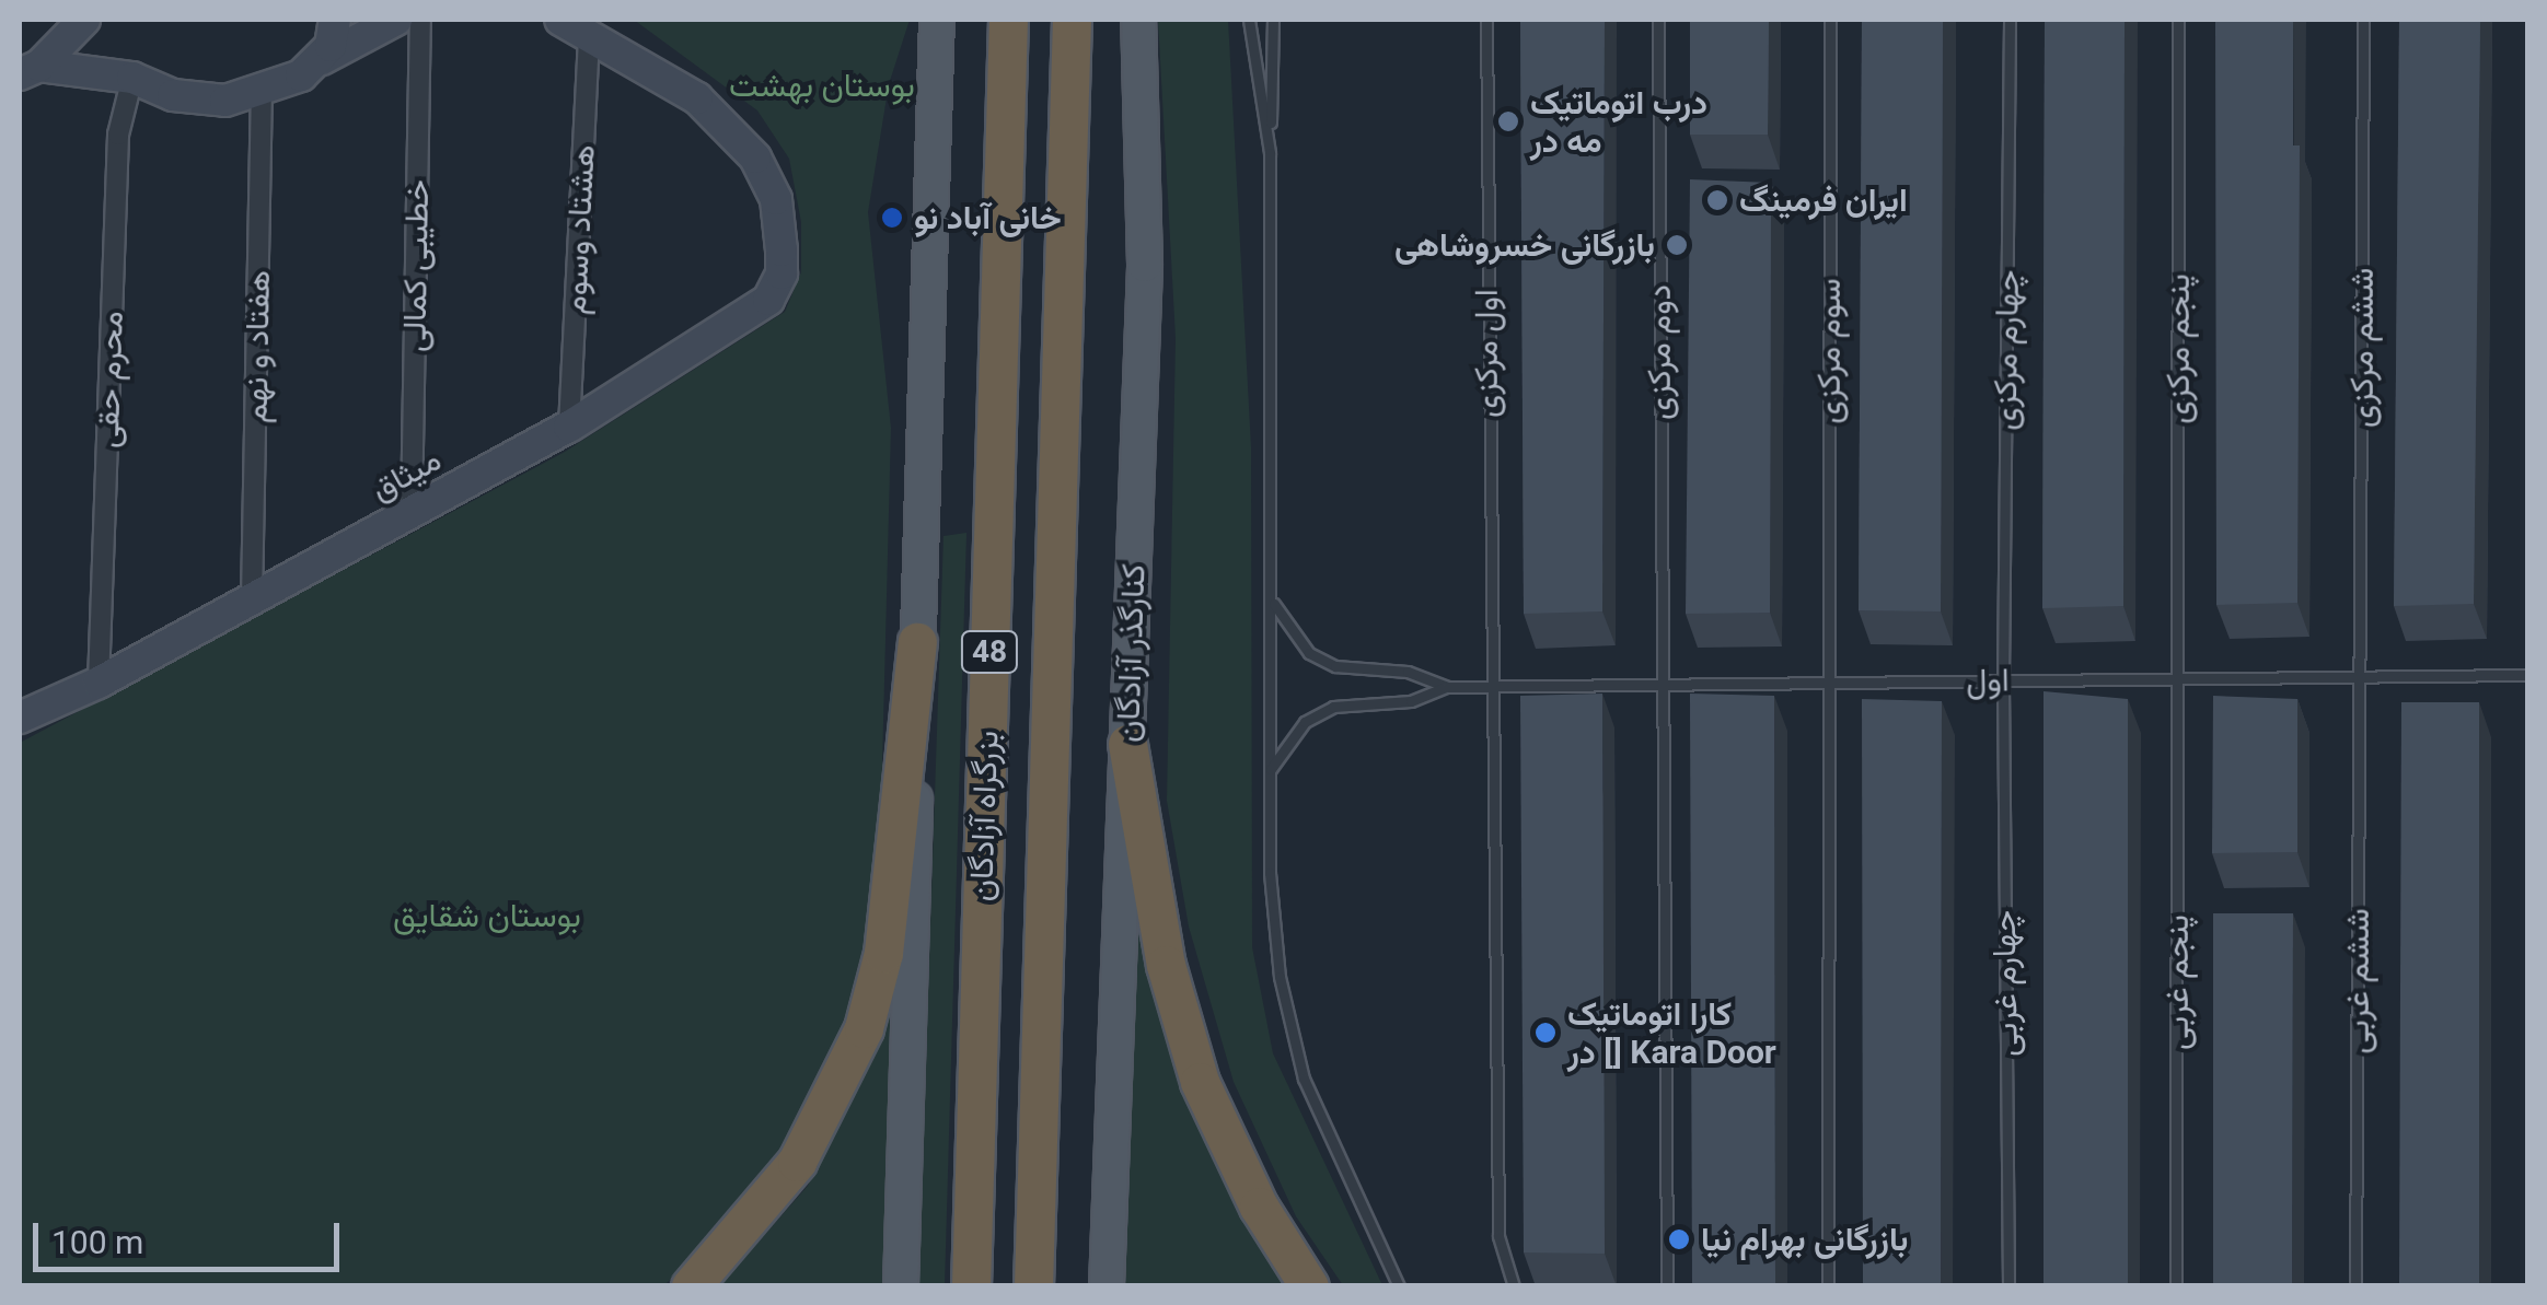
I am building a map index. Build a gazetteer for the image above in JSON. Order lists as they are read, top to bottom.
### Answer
{
  "streets": {
    "highway": ["48", "بزرگراه آزادگان"],
    "main road": ["کنارگذر آزادگان"],
    "street": [
      "هشتاد وسوم",
      "خطیبی کمالی",
      "هفتاد و نهم",
      "محرم حقی",
      "میثاق"
    ],
    "lane": [
      "ششم مرکزی",
      "پنجم مرکزی",
      "چهارم مرکزی",
      "سوم مرکزی",
      "دوم مرکزی",
      "اول مرکزی",
      "اول",
      "ششم غربی",
      "پنجم غربی",
      "چهارم غربی"
    ]
  },
  "crossings": [
    ["هشتاد وسوم", "میثاق"],
    ["خطیبی کمالی", "میثاق"],
    ["هفتاد و نهم", "میثاق"],
    ["ششم مرکزی", "اول"],
    ["ششم مرکزی", "ششم غربی"],
    ["پنجم مرکزی", "اول"],
    ["پنجم مرکزی", "پنجم غربی"],
    ["چهارم مرکزی", "اول"],
    ["چهارم مرکزی", "چهارم غربی"],
    ["سوم مرکزی", "اول"],
    ["دوم مرکزی", "اول"],
    ["اول مرکزی", "اول"],
    ["محرم حقی", "میثاق"],
    ["اول", "ششم غربی"],
    ["اول", "پنجم غربی"],
    ["اول", "چهارم غربی"]
  ],
  "parks": ["بوستان بهشت", "بوستان شقایق"],
  "places": [
    "درب اتوماتیک مه در",
    "ایران فرمینگ",
    "خانی آباد نو",
    "بازرگانی خسروشاهی",
    "کارا اتوماتیک در [] Kara Door",
    "بازرگانی بهرام نیا"
  ],
  "scale_bar": "100 m"
}
